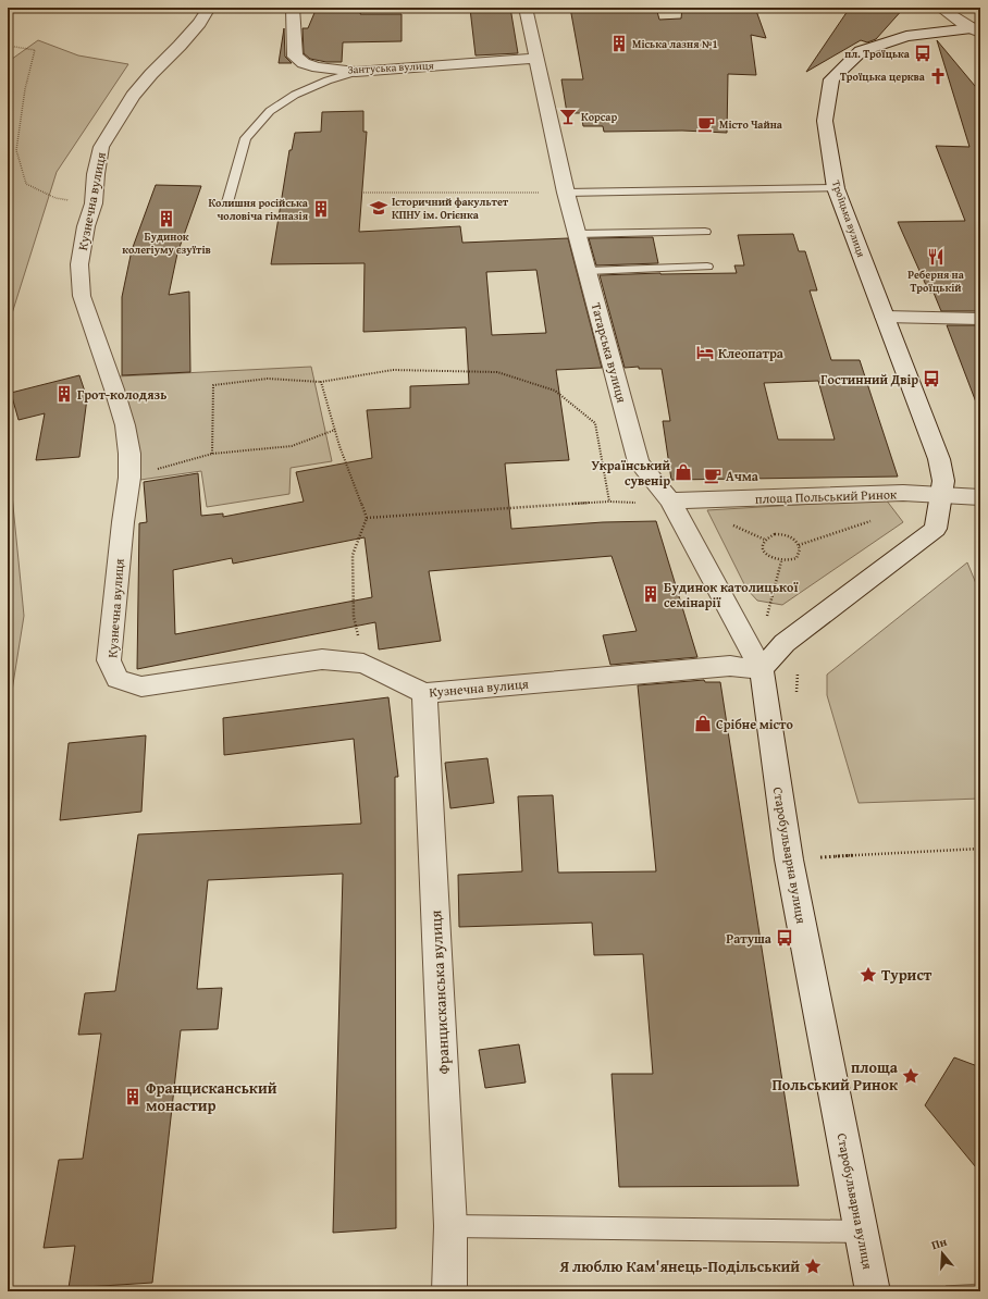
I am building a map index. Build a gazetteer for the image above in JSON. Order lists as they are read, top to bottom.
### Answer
{
  "streets": {
    "street": [
      "Зантуська вулиця",
      "Кузнечна вулиця",
      "Троїцька вулиця",
      "Татарська вулиця",
      "площа Польський Ринок",
      "Старобульварна вулиця",
      "Францисканська вулиця"
    ]
  },
  "crossings": [
    ["Зантуська вулиця", "Татарська вулиця"],
    ["Кузнечна вулиця", "Татарська вулиця"],
    ["Кузнечна вулиця", "Старобульварна вулиця"],
    ["Кузнечна вулиця", "Францисканська вулиця"],
    ["Троїцька вулиця", "площа Польський Ринок"],
    ["Татарська вулиця", "площа Польський Ринок"],
    ["Татарська вулиця", "Старобульварна вулиця"]
  ],
  "places": {
    "building": [
      "Міська лазня №1",
      "Колишня російська чоловіча гімназія",
      "Будинок колегіуму єзуїтів",
      "Грот-колодязь",
      "Будинок католицької семінарії",
      "Францисканський монастир"
    ],
    "bus stop": ["пл. Троїцька", "Гостинний Двір", "Ратуша"],
    "church": ["Троїцька церква"],
    "bar": ["Корсар"],
    "cafe": ["Місто Чайна", "Ачма"],
    "school or university": ["Історичний факультет КПНУ ім. Огієнка"],
    "restaurant": ["Реберня на Троїцькій"],
    "hotel": ["Клеопатра"],
    "shop": ["Український сувенір", "Срібне місто"],
    "place": ["Турист", "площа Польський Ринок", "Я люблю Кам'янець-Подільський"]
  },
  "north": "top"
}
